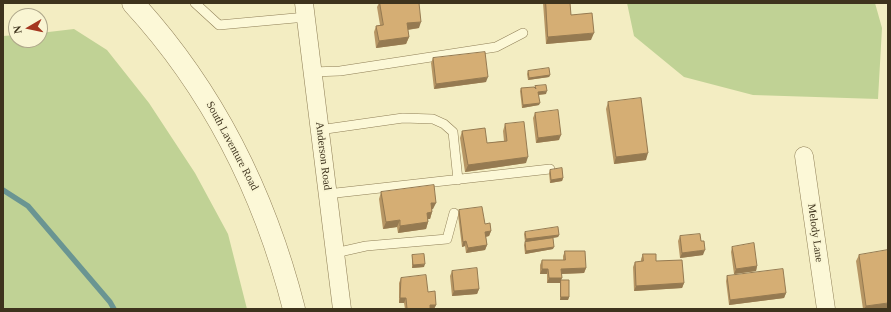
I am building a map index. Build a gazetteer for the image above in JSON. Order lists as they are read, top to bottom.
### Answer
{
  "streets": {
    "street": ["South Laventure Road", "Anderson Road", "Melody Lane"]
  },
  "north": "left"
}
